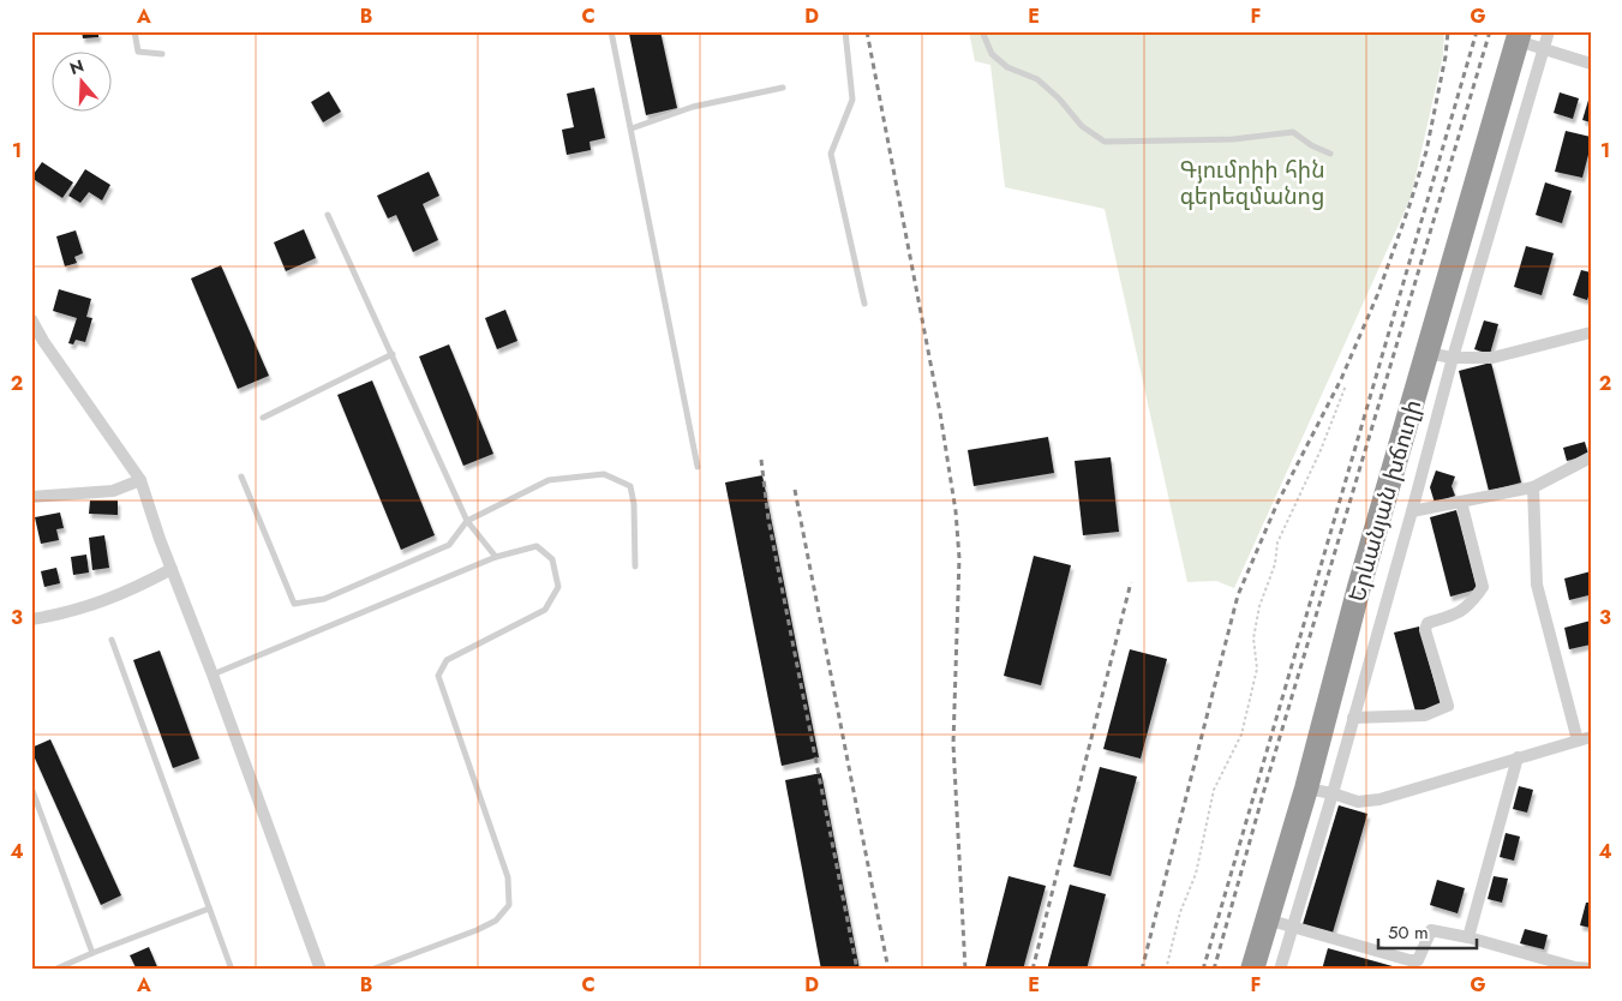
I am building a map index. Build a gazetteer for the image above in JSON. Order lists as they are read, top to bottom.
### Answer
{
  "streets": {
    "highway": ["Երևանյան խճուղի"]
  },
  "parks": ["Գյումրիի հին գերեզմանոց"],
  "scale_bar": "50 m",
  "north": "top",
  "grid": {
    "columns": [
      "A",
      "B",
      "C",
      "D",
      "E",
      "F",
      "G"
    ],
    "rows": [
      "1",
      "2",
      "3",
      "4"
    ]
  }
}
